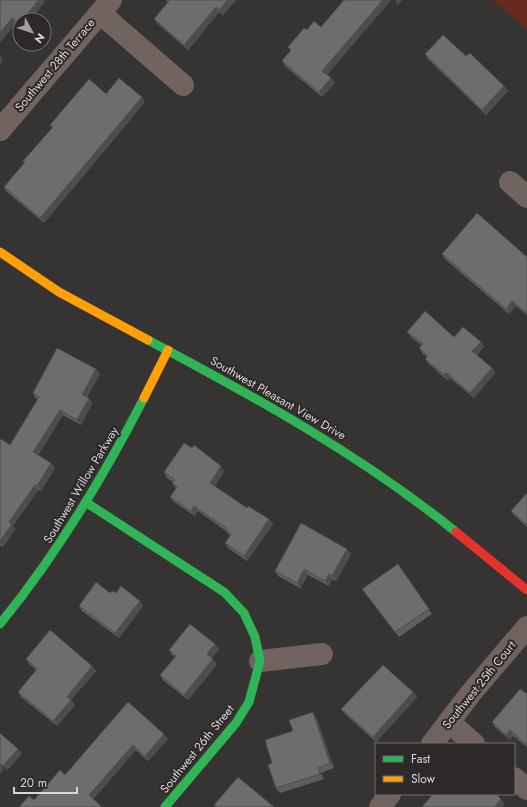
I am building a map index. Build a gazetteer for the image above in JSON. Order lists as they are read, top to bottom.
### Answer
{
  "streets": {
    "street": [
      "Southwest 28th Terrace",
      "Southwest Pleasant View Drive",
      "Southwest Willow Parkway",
      "Southwest 25th Court",
      "Southwest 26th Street"
    ]
  },
  "crossings": [
    ["Southwest Pleasant View Drive", "Southwest Willow Parkway"]
  ],
  "legend": ["Fast", "Slow"],
  "scale_bar": "20 m",
  "north": "bottom right"
}
